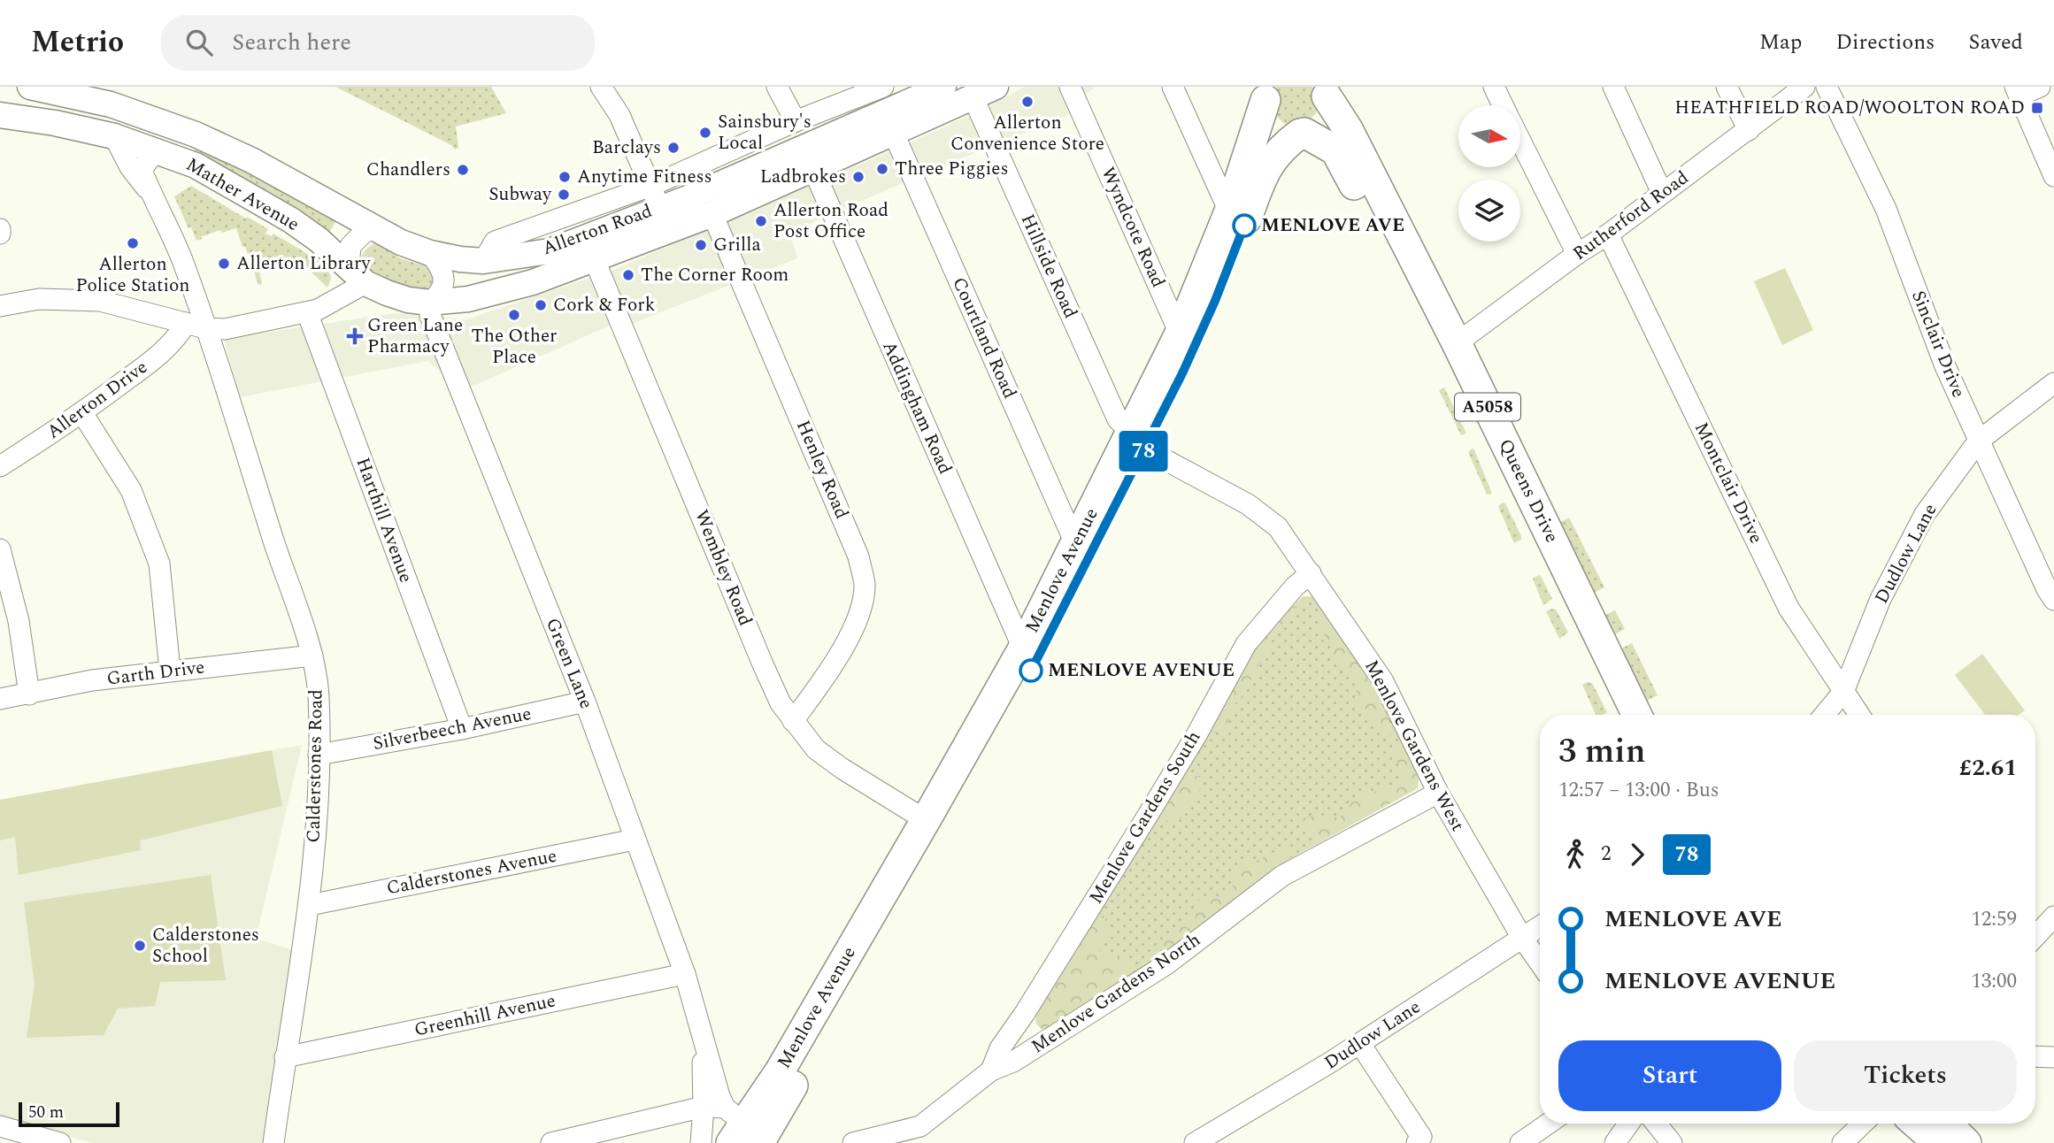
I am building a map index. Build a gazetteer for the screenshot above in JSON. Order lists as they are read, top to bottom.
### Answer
{
  "streets": {
    "highway": ["A5058", "Queens Drive", "Menlove Avenue"],
    "main road": ["Mather Avenue", "Allerton Road"],
    "street": [
      "Rutherford Road",
      "Wyndcote Road",
      "Hillside Road",
      "Courtland Road",
      "Sinclair Drive",
      "Allerton Drive",
      "Addingham Road",
      "Henley Road",
      "Montclair Drive",
      "Harthill Avenue",
      "Dudlow Lane",
      "Wembley Road",
      "Green Lane",
      "Garth Drive",
      "Silverbeech Avenue",
      "Menlove Gardens West",
      "Calderstones Road",
      "Menlove Gardens South",
      "Calderstones Avenue",
      "Menlove Gardens North",
      "Greenhill Avenue"
    ]
  },
  "crossings": [
    ["Mather Avenue", "Allerton Road"],
    ["Mather Avenue", "Green Lane"],
    ["Mather Avenue", "Calderstones Road"],
    ["Rutherford Road", "Montclair Drive"],
    ["Rutherford Road", "Queens Drive"],
    ["Wyndcote Road", "Menlove Avenue"],
    ["Allerton Road", "Hillside Road"],
    ["Allerton Road", "Courtland Road"],
    ["Allerton Road", "Addingham Road"],
    ["Allerton Road", "Henley Road"],
    ["Allerton Road", "Wembley Road"],
    ["Hillside Road", "Menlove Avenue"],
    ["Hillside Road", "Menlove Gardens West"],
    ["Courtland Road", "Menlove Avenue"],
    ["Sinclair Drive", "Dudlow Lane"],
    ["Addingham Road", "Menlove Avenue"],
    ["Henley Road", "Wembley Road"],
    ["Montclair Drive", "Dudlow Lane"],
    ["Queens Drive", "Menlove Avenue"],
    ["Harthill Avenue", "Silverbeech Avenue"],
    ["Dudlow Lane", "Menlove Gardens West"],
    ["Wembley Road", "Menlove Avenue"],
    ["Menlove Avenue", "Green Lane"],
    ["Menlove Avenue", "Menlove Gardens West"],
    ["Green Lane", "Silverbeech Avenue"],
    ["Green Lane", "Calderstones Avenue"],
    ["Green Lane", "Greenhill Avenue"],
    ["Garth Drive", "Calderstones Road"],
    ["Silverbeech Avenue", "Calderstones Road"],
    ["Menlove Gardens West", "Menlove Gardens South"],
    ["Menlove Gardens West", "Menlove Gardens North"],
    ["Calderstones Road", "Calderstones Avenue"],
    ["Calderstones Road", "Greenhill Avenue"],
    ["Menlove Gardens South", "Menlove Gardens North"]
  ],
  "places": {
    "other": [
      "Allerton Convenience Store",
      "Sainsbury's Local",
      "Barclays",
      "Three Piggies",
      "Chandlers",
      "Anytime Fitness",
      "Ladbrokes",
      "Subway",
      "Allerton Road Post Office",
      "MENLOVE AVE",
      "Allerton Police Station",
      "Grilla",
      "Allerton Library",
      "The Corner Room",
      "Cork & Fork",
      "The Other Place",
      "MENLOVE AVENUE",
      "Calderstones School"
    ],
    "transit": ["HEATHFIELD ROAD/WOOLTON ROAD"],
    "health": ["Green Lane Pharmacy"]
  },
  "lines": ["bus line 78"],
  "scale_bar": "50 m",
  "north": "right",
  "page": {
    "header": "Metrio",
    "search": "Search here",
    "nav": ["Map", "Directions", "Saved"],
    "on_map": "78",
    "heading": ["3 min", "12:57 – 13:00 · Bus", "£2.61"],
    "legs": ["2", "78"],
    "list": [
      {
        "name": "MENLOVE AVE",
        "value": "12:59"
      },
      {
        "name": "MENLOVE AVENUE",
        "value": "13:00"
      }
    ],
    "buttons": ["Start", "Tickets"],
    "scale": "50 m"
  }
}
